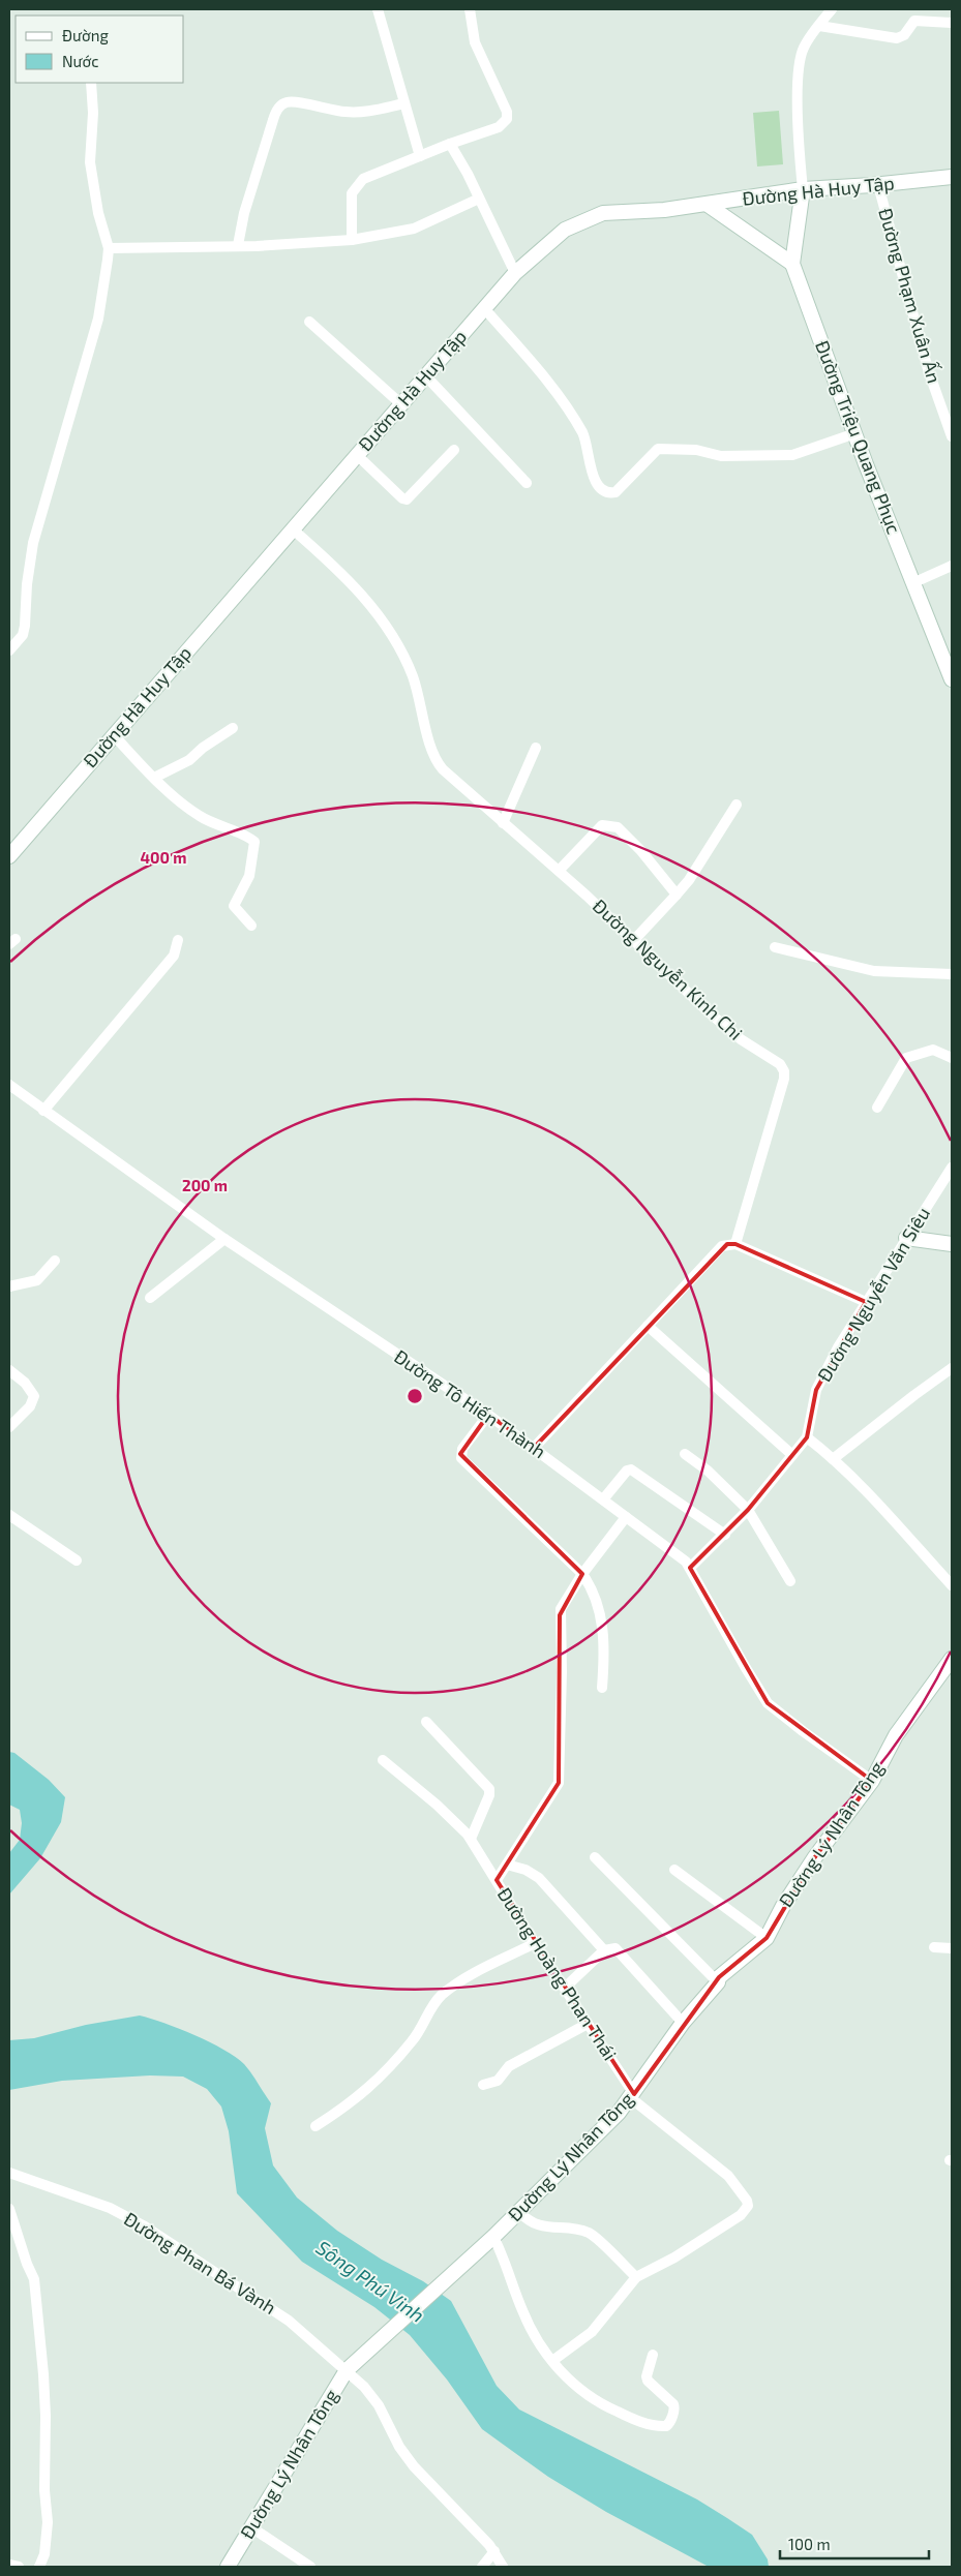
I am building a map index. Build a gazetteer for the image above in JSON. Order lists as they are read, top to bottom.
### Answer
{
  "streets": {
    "street": [
      "Đường Hà Huy Tập",
      "Đường Phạm Xuân Ấn",
      "Đường Triệu Quang Phục",
      "Đường Nguyễn Kinh Chi",
      "Đường Nguyễn Văn Siêu",
      "Đường Tô Hiến Thành",
      "Đường Lý Nhân Tông",
      "Đường Hoàng Phan Thái",
      "Đường Phan Bá Vành"
    ]
  },
  "crossings": [
    ["Đường Hà Huy Tập", "Đường Phạm Xuân Ấn"],
    ["Đường Hà Huy Tập", "Đường Triệu Quang Phục"],
    ["Đường Hà Huy Tập", "Đường Nguyễn Kinh Chi"],
    ["Đường Nguyễn Văn Siêu", "Đường Tô Hiến Thành"],
    ["Đường Tô Hiến Thành", "Đường Lý Nhân Tông"],
    ["Đường Tô Hiến Thành", "Đường Hoàng Phan Thái"],
    ["Đường Lý Nhân Tông", "Đường Hoàng Phan Thái"],
    ["Đường Lý Nhân Tông", "Đường Phan Bá Vành"]
  ],
  "water": ["Sông Phú Vinh"],
  "legend": ["Đường", "Nước"],
  "scale_bar": "100 m",
  "rings": ["400 m", "200 m"]
}
